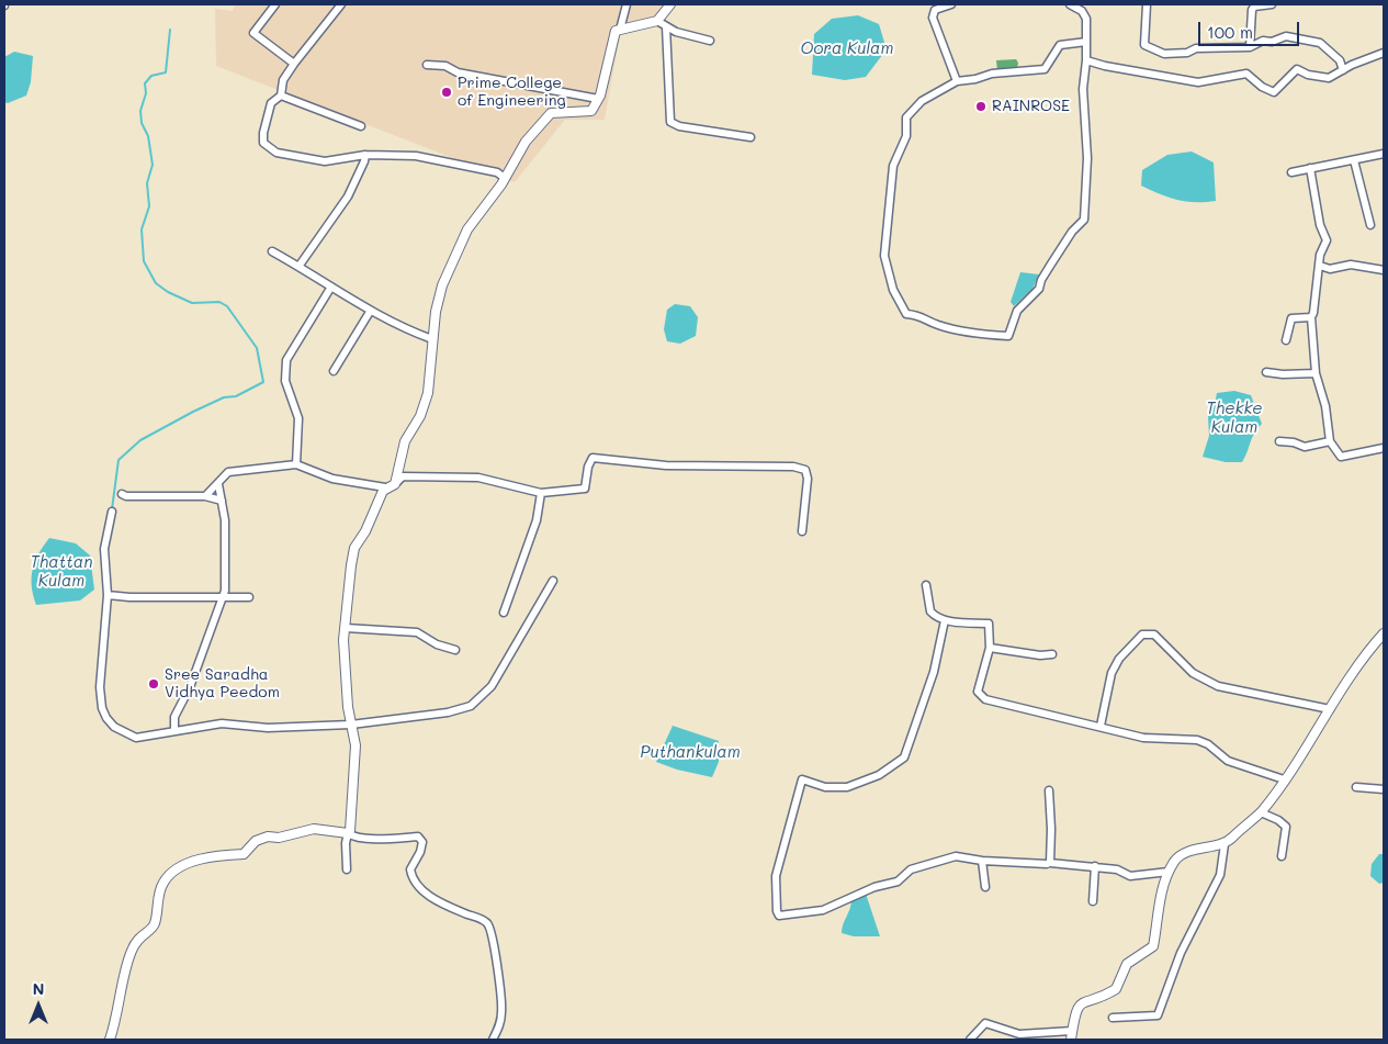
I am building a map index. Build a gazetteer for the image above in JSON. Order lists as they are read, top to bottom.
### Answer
{
  "water": [
    "Oora Kulam",
    "Thekke Kulam",
    "Thattan Kulam",
    "Puthankulam"
  ],
  "places": ["Prime College of Engineering", "RAINROSE", "Sree Saradha Vidhya Peedom"],
  "scale_bar": "100 m",
  "north": "top"
}
